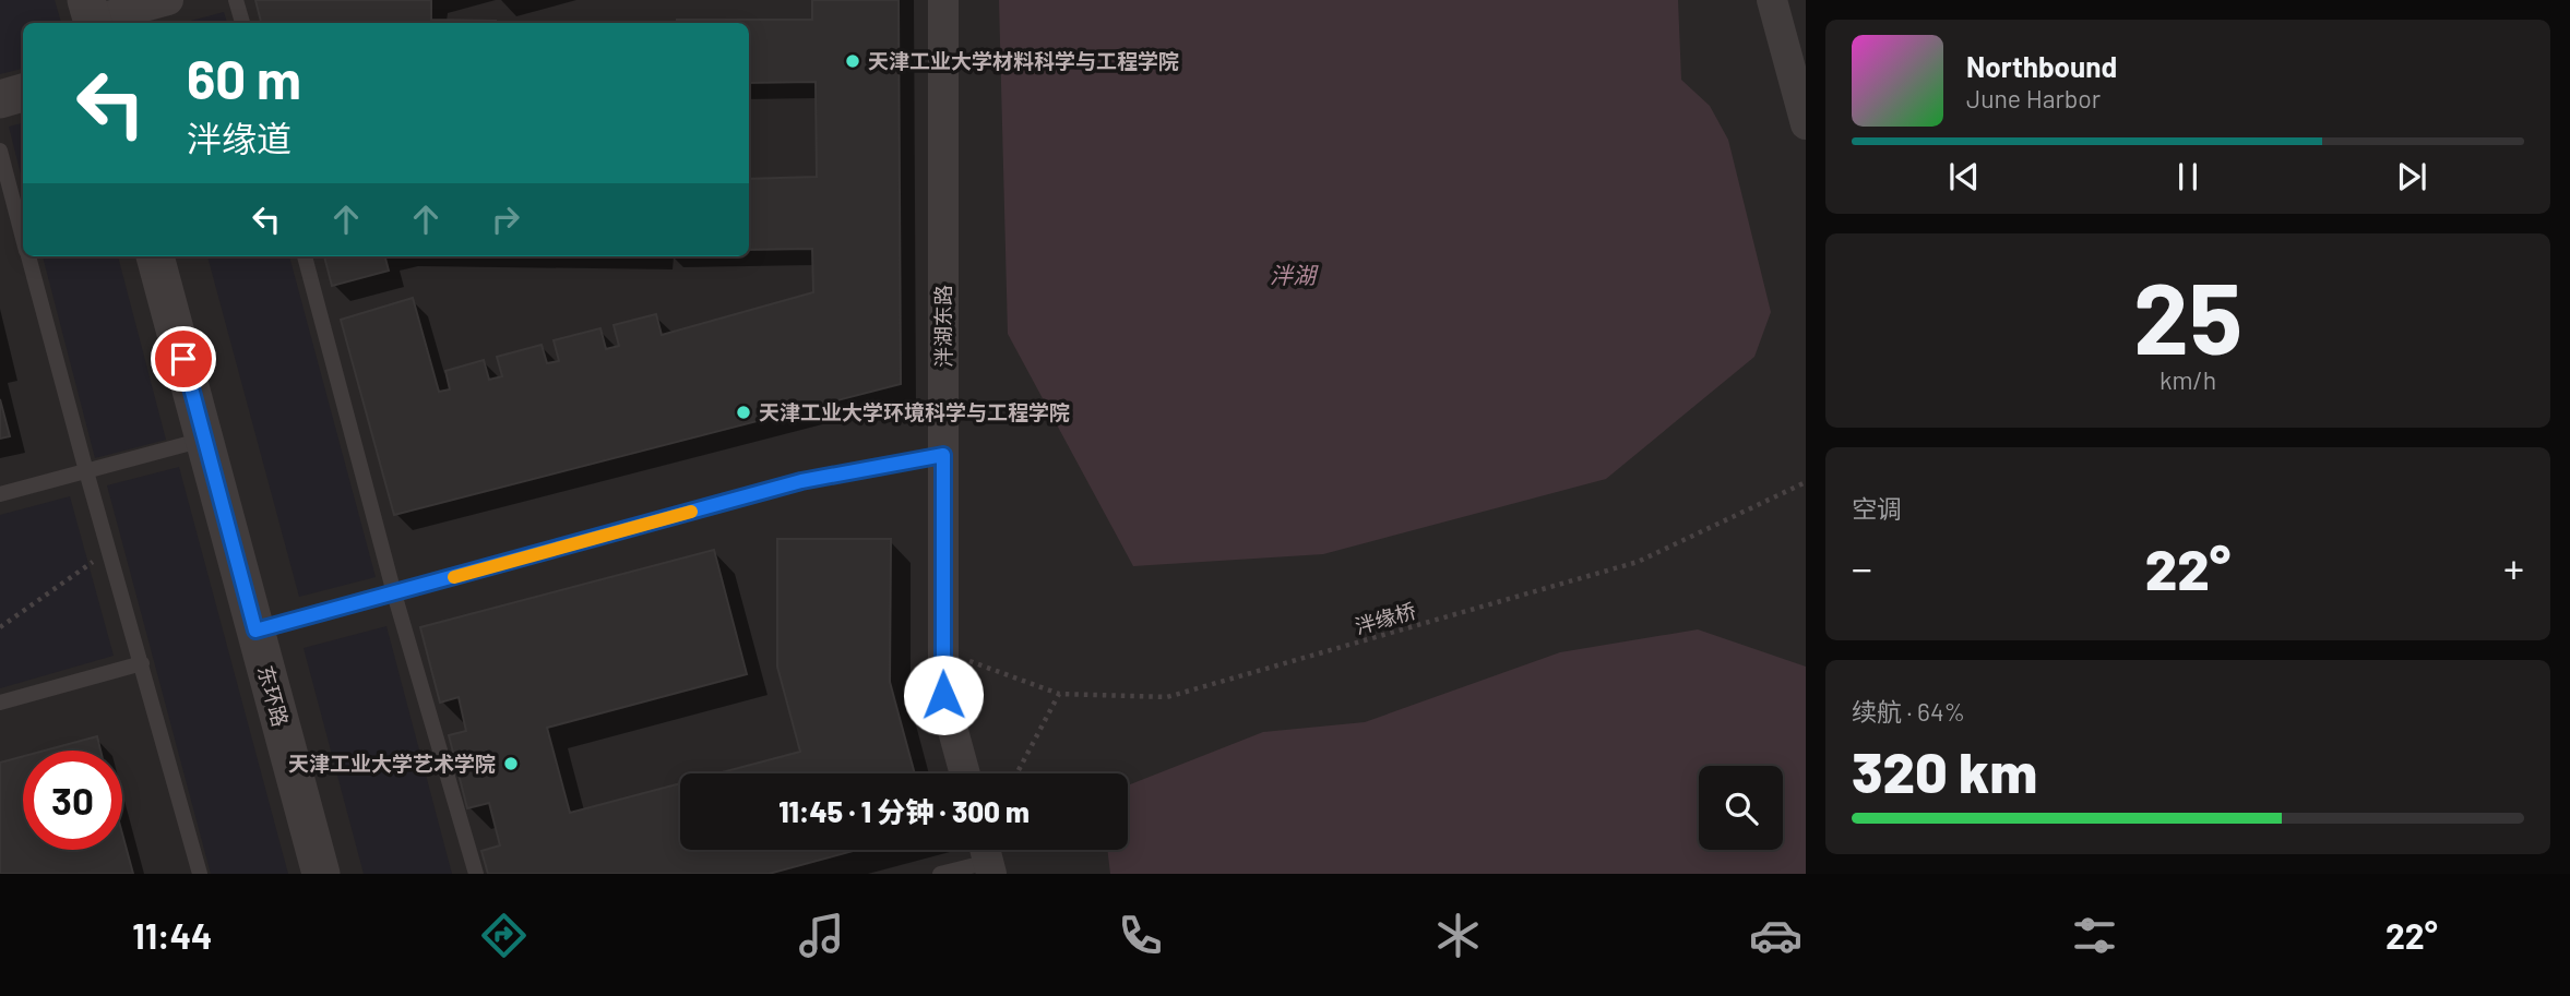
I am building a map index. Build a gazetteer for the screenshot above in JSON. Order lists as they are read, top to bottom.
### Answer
{
  "streets": {
    "street": ["泮湖东路", "东环路"],
    "path": ["泮缘桥"]
  },
  "crossings": [
    ["泮湖东路", "泮缘桥"]
  ],
  "water": ["泮湖"],
  "places": ["天津工业大学材料科学与工程学院", "天津工业大学环境科学与工程学院", "天津工业大学艺术学院"],
  "page": {
    "turn": ["60 m", "泮缘道"],
    "song": ["Northbound", "June Harbor"],
    "tile": [
      ["25", "km/h"],
      "空调",
      ["续航 · 64%", "320 km"]
    ],
    "heat": ["−", "22°", "+"],
    "limit": "30",
    "trip": "11:45 · 1 分钟 · 300 m",
    "tabs": ["11:44", "22°"]
  }
}
